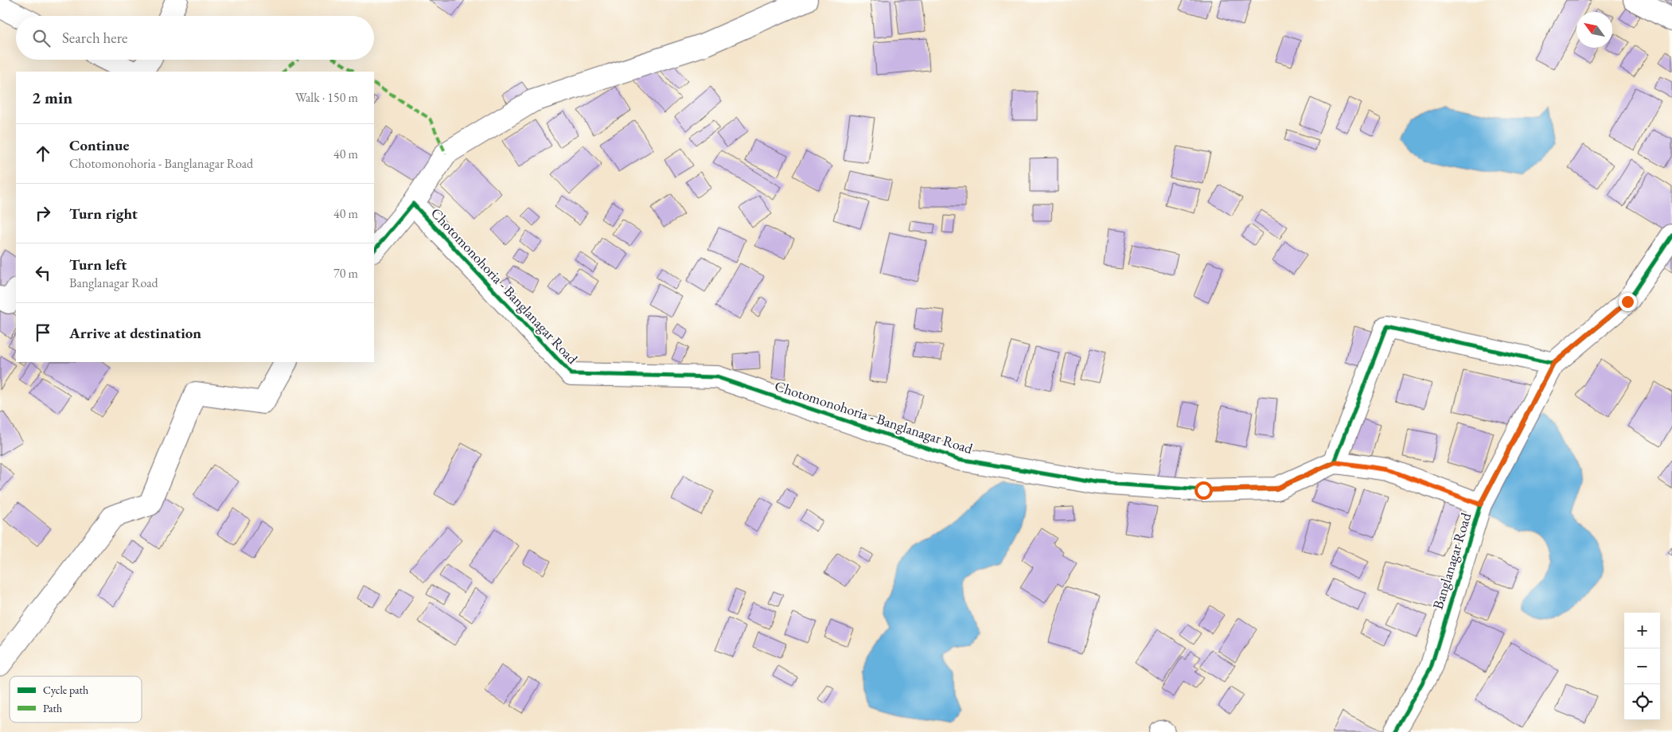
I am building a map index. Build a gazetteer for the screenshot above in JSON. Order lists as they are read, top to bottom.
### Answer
{
  "streets": {
    "street": ["Chotomonohoria - Banglanagar Road", "Banglanagar Road"]
  },
  "legend": ["Cycle path", "Path"],
  "north": "top left",
  "page": {
    "search": "Search here",
    "heading": ["2 min", "Walk · 150 m"],
    "list": [
      ["Continue", "Chotomonohoria - Banglanagar Road", "40 m"],
      ["Turn right", "40 m"],
      ["Turn left", "Banglanagar Road", "70 m"],
      "Arrive at destination"
    ],
    "map_buttons": ["+", "−"]
  }
}
